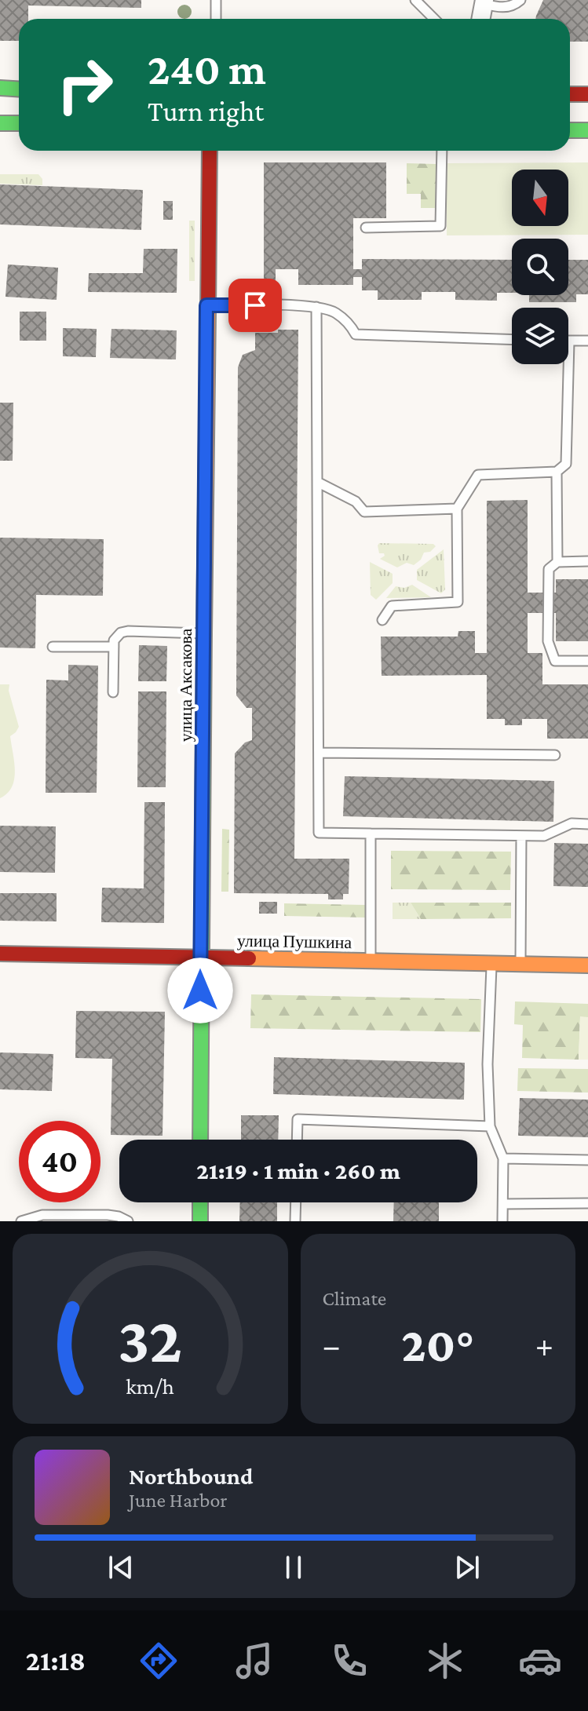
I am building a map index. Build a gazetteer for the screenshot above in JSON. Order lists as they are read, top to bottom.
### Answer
{
  "streets": {
    "street": ["улица Аксакова", "улица Пушкина"]
  },
  "crossings": [
    ["улица Аксакова", "улица Пушкина"]
  ],
  "north": "bottom",
  "page": {
    "turn": ["240 m", "Turn right"],
    "limit": "40",
    "trip": "21:19 · 1 min · 260 m",
    "tile": "Climate",
    "heat": ["−", "20°", "+"],
    "song": ["Northbound", "June Harbor"],
    "tabs": "21:18",
    "gauge": ["32", "km/h"]
  }
}
